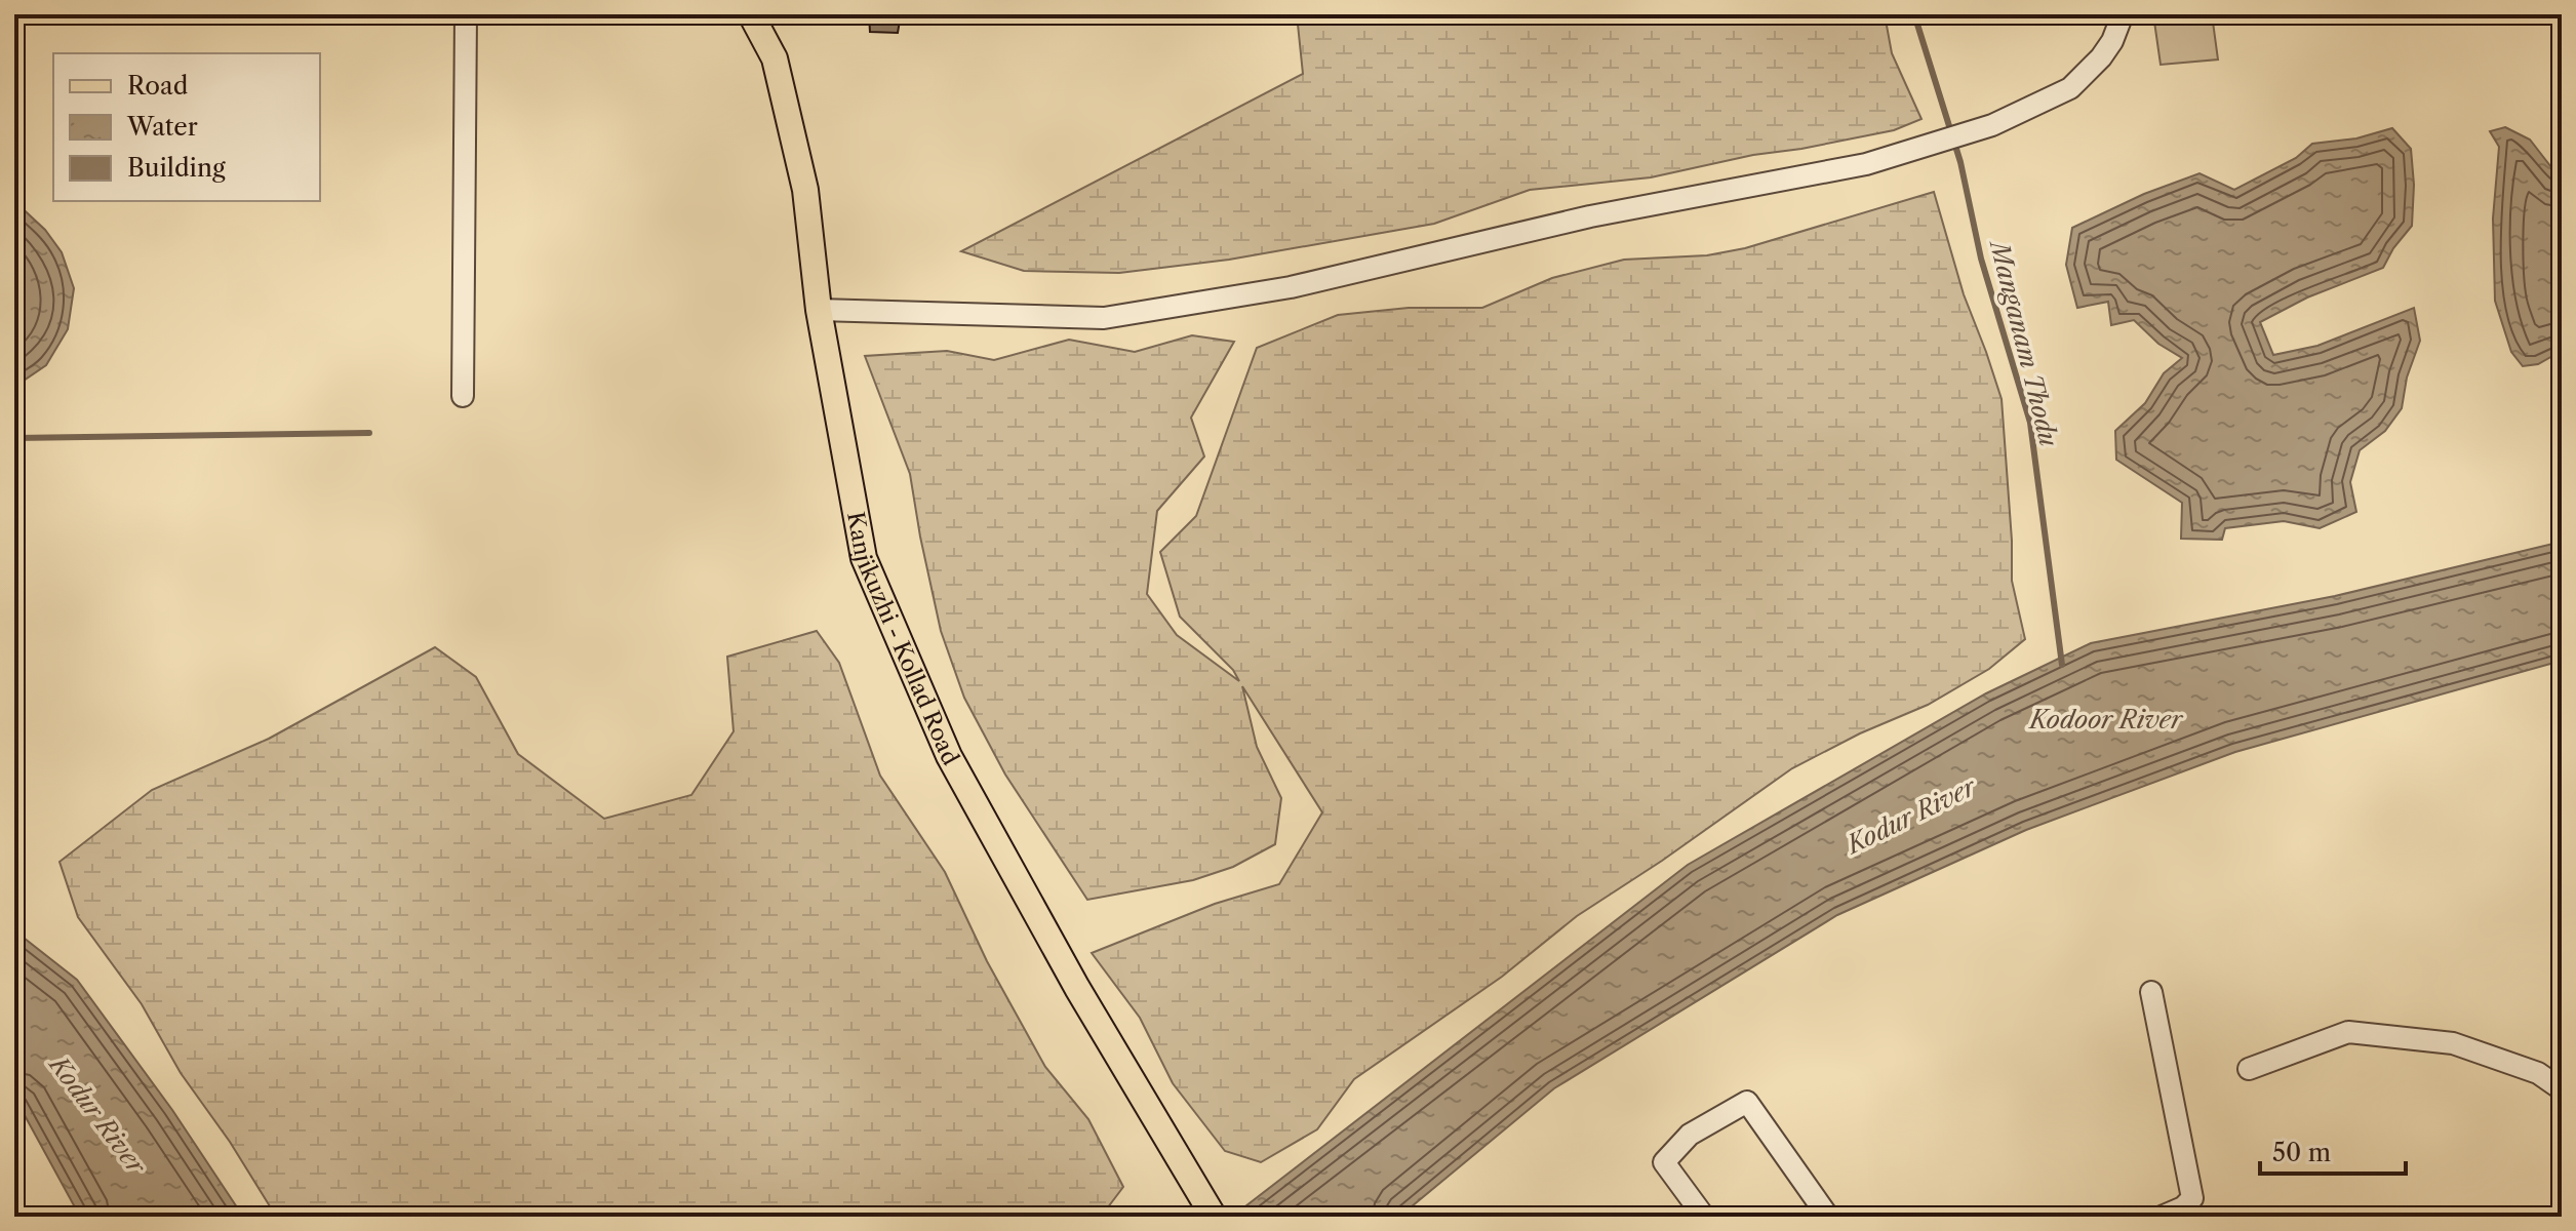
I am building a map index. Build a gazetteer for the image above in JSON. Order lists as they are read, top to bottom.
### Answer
{
  "streets": {
    "main road": ["Kanjikuzhi - Kollad Road"]
  },
  "water": ["Manganam Thodu", "Kodoor River", "Kodur River"],
  "legend": ["Road", "Water", "Building"],
  "scale_bar": "50 m"
}
